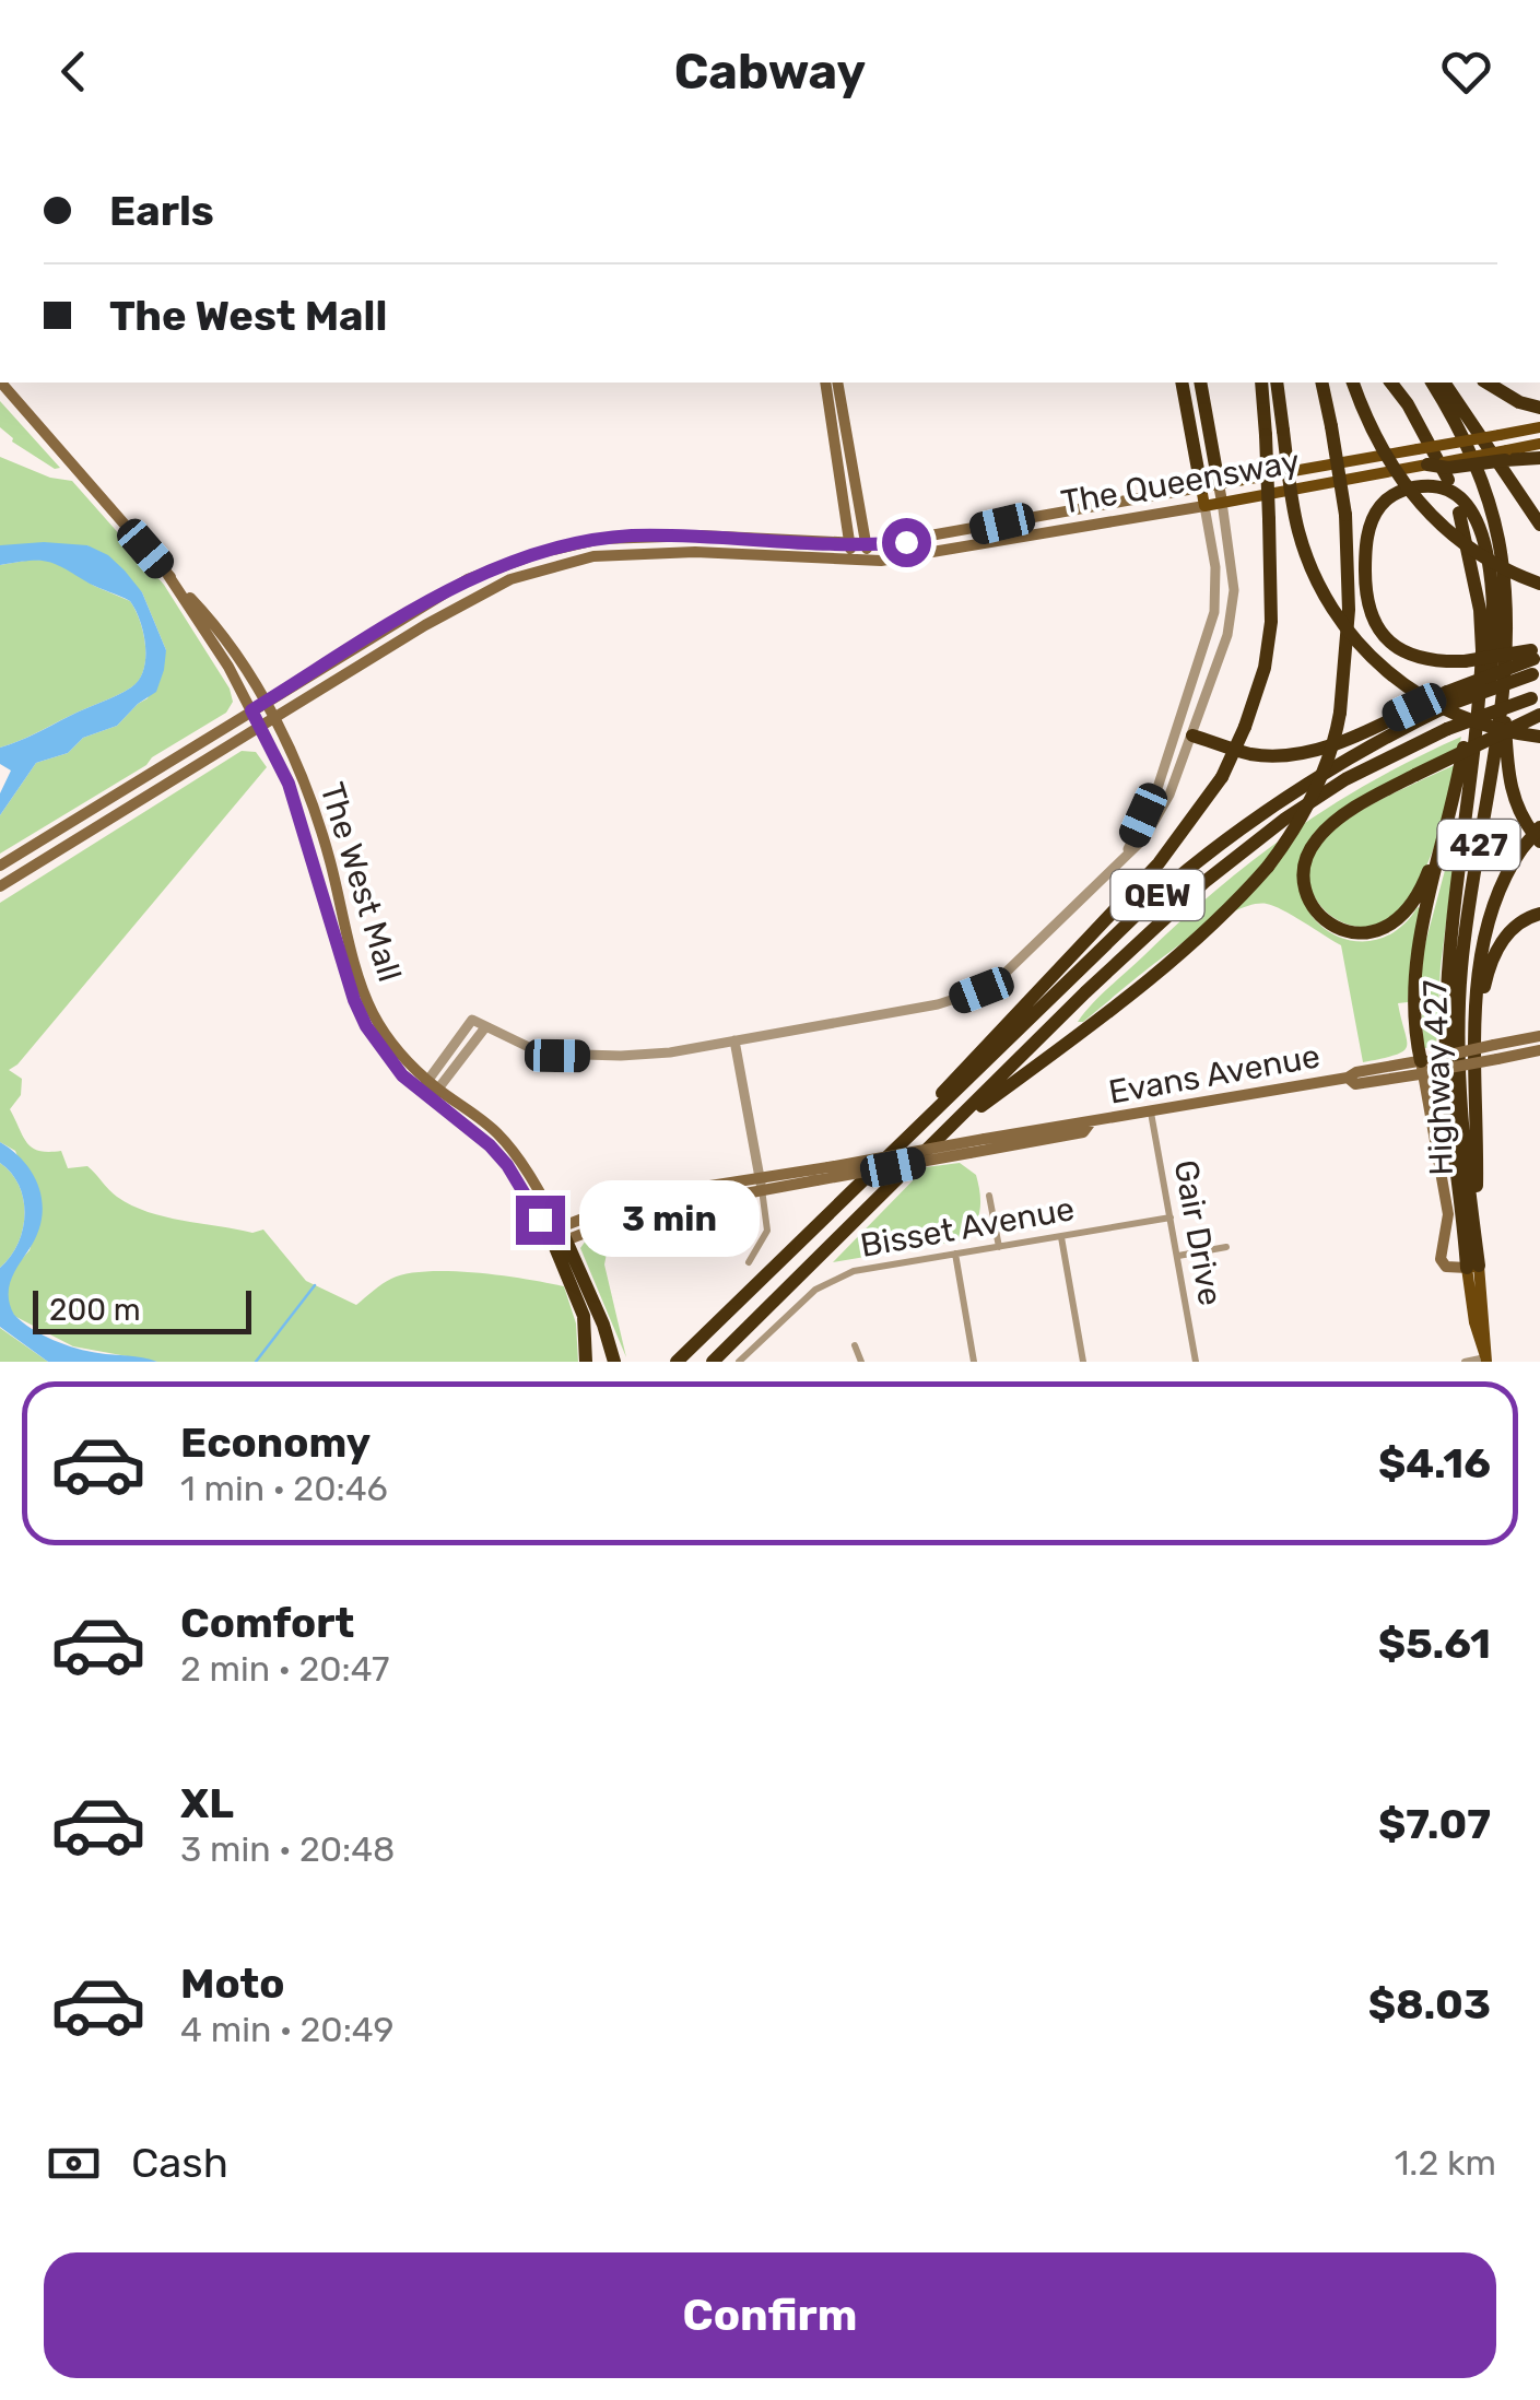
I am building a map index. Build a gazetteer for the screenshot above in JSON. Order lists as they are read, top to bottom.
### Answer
{
  "streets": {
    "highway": ["427", "QEW", "Highway 427"],
    "main road": ["The Queensway", "The West Mall", "Evans Avenue"],
    "street": ["Bisset Avenue", "Gair Drive"]
  },
  "crossings": [
    ["The Queensway", "The West Mall"],
    ["The West Mall", "Evans Avenue"],
    ["Evans Avenue", "Gair Drive"],
    ["Bisset Avenue", "Gair Drive"]
  ],
  "scale_bar": "200 m",
  "page": {
    "header": "Cabway",
    "banner": ["Earls", "The West Mall"],
    "bubble": "3 min",
    "scale": "200 m",
    "list": [
      {
        "name": "Economy",
        "note": "1 min · 20:46",
        "value": "$4.16"
      },
      {
        "name": "Comfort",
        "note": "2 min · 20:47",
        "value": "$5.61"
      },
      {
        "name": "XL",
        "note": "3 min · 20:48",
        "value": "$7.07"
      },
      {
        "name": "Moto",
        "note": "4 min · 20:49",
        "value": "$8.03"
      }
    ],
    "pay": ["Cash", "1.2 km"],
    "buttons": "Confirm"
  }
}
